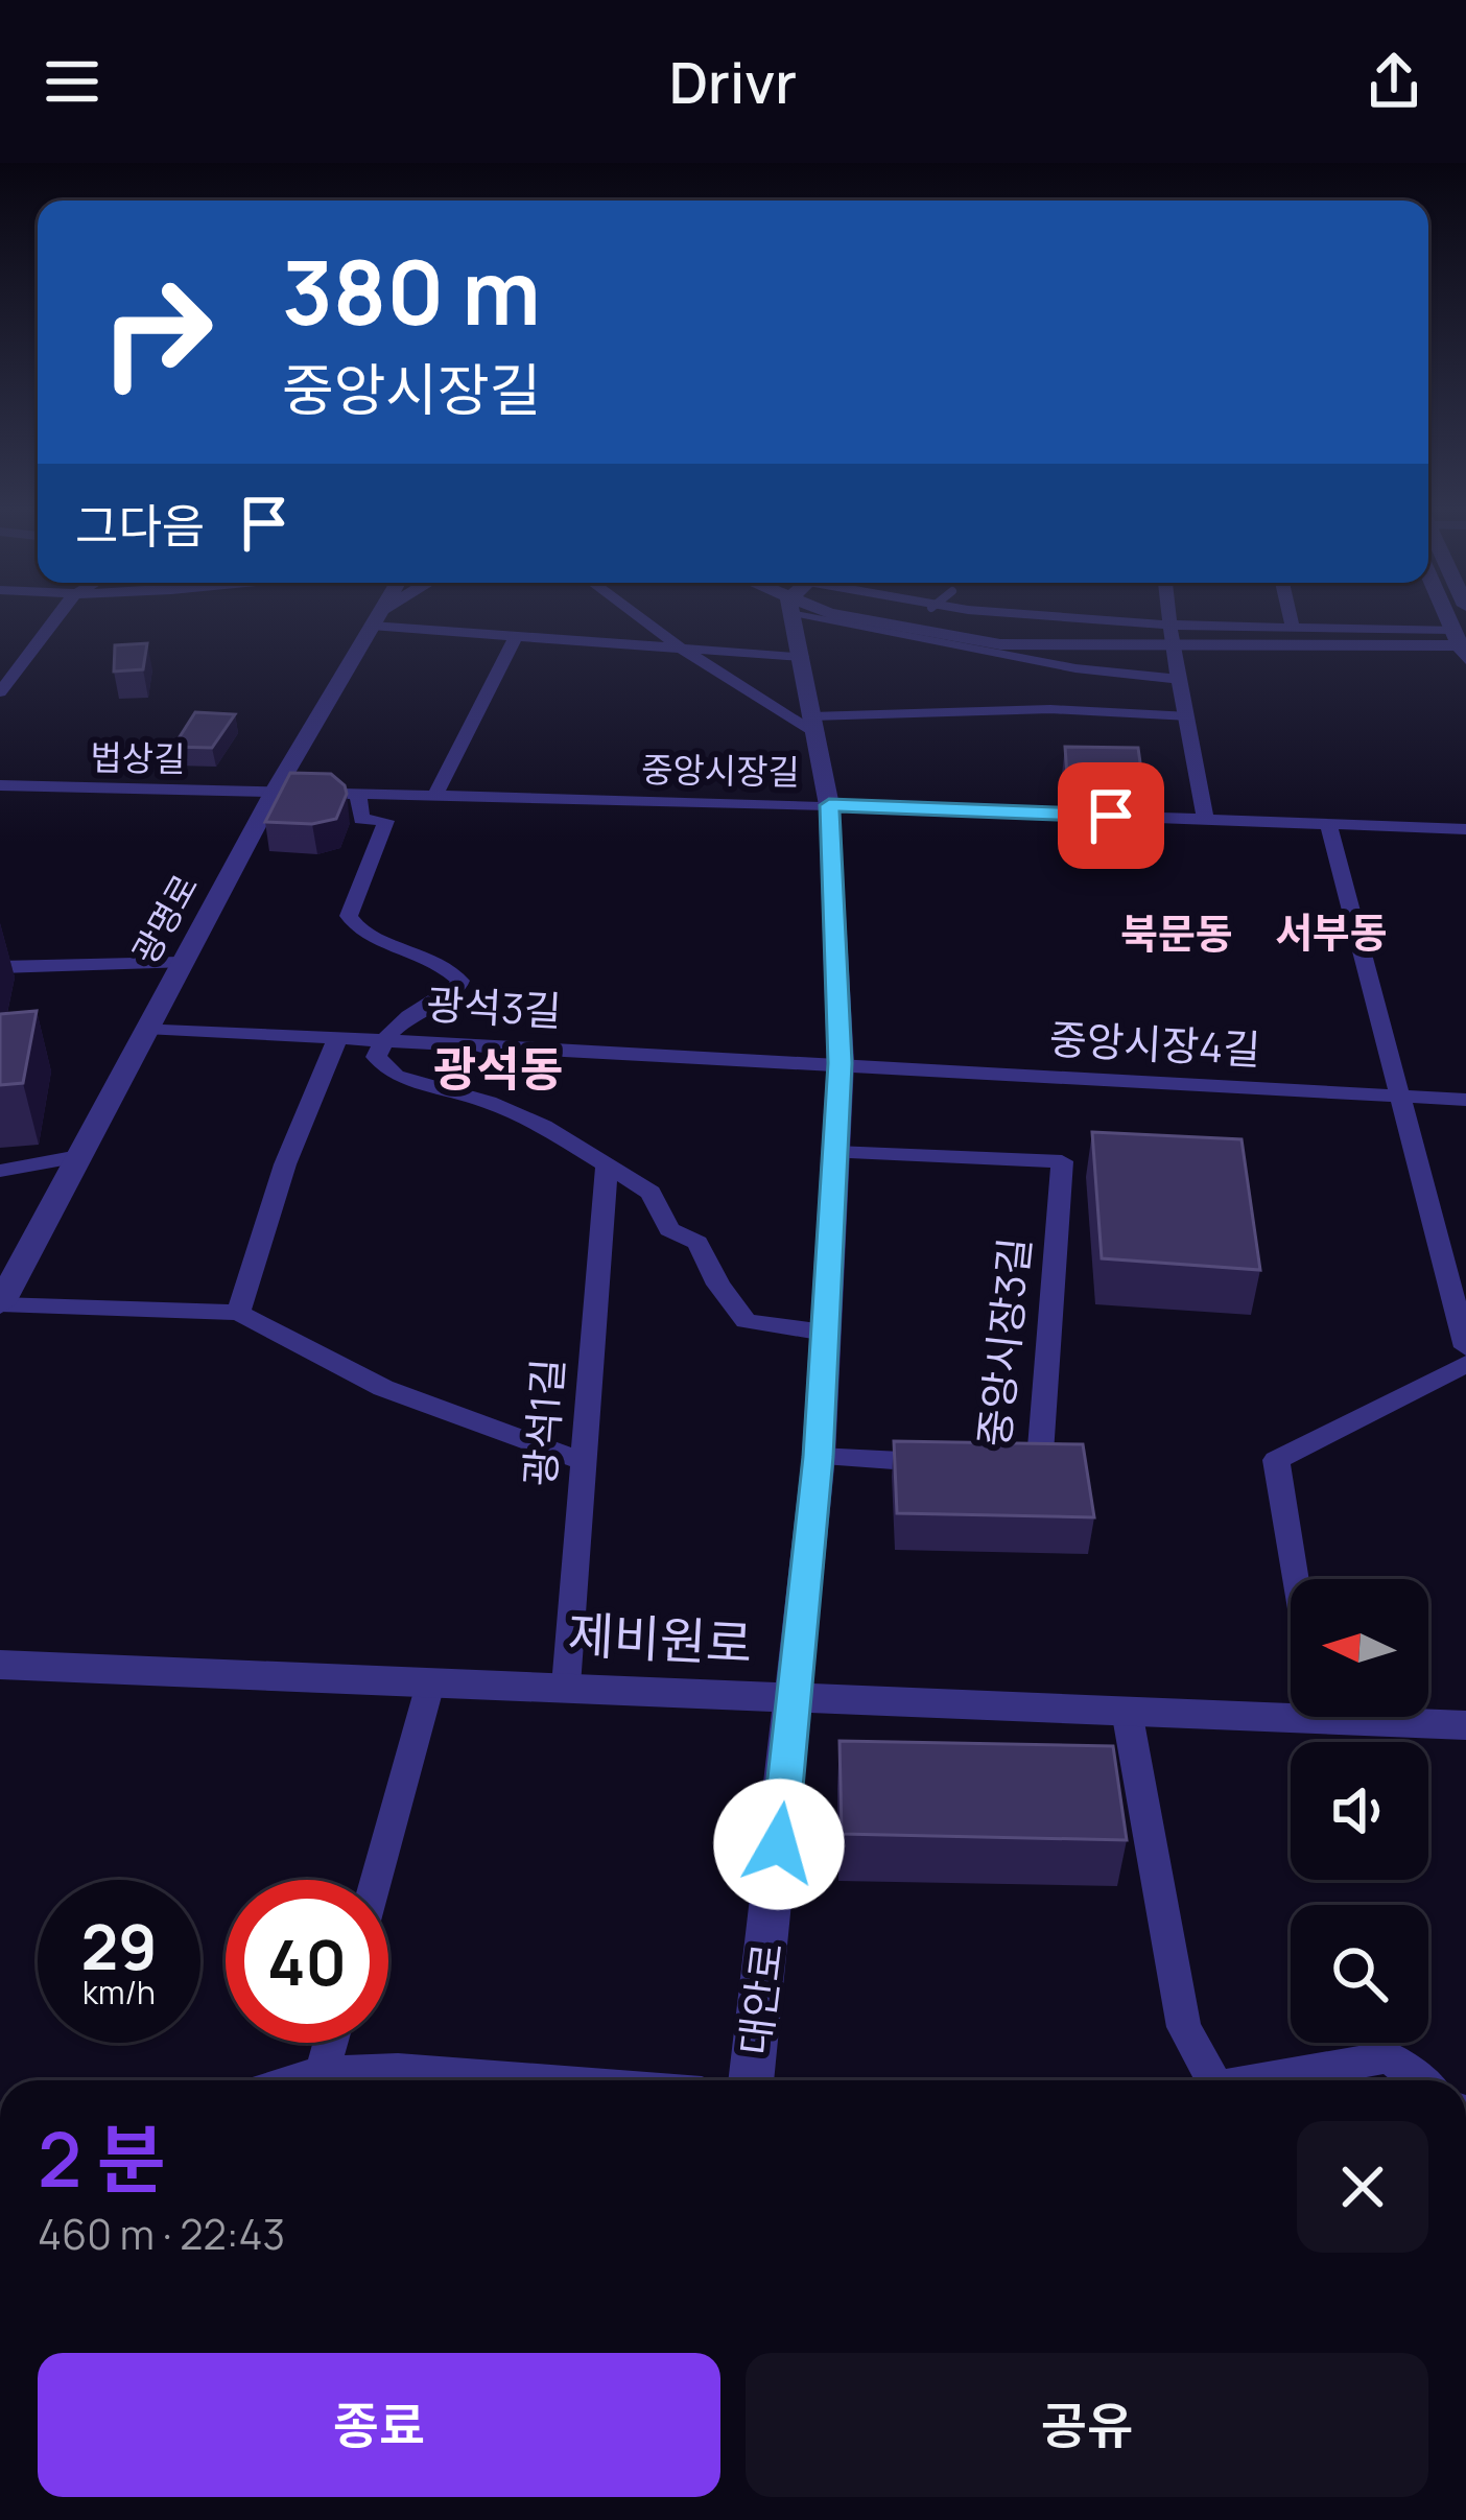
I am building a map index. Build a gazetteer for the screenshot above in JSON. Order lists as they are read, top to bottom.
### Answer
{
  "streets": {
    "street": [
      "법상길",
      "중앙시장길",
      "광명로",
      "광석3길",
      "중앙시장4길",
      "중앙시장3길",
      "광석1길",
      "제비원로",
      "대안로"
    ]
  },
  "crossings": [
    ["법상길", "중앙시장길"],
    ["법상길", "광명로"],
    ["중앙시장길", "광명로"],
    ["중앙시장길", "대안로"],
    ["광명로", "광석3길"],
    ["광석3길", "중앙시장4길"],
    ["광석3길", "대안로"],
    ["중앙시장4길", "대안로"],
    ["중앙시장3길", "대안로"],
    ["광석1길", "제비원로"],
    ["제비원로", "대안로"]
  ],
  "districts": ["서부동", "북문동", "광석동"],
  "north": "left",
  "page": {
    "header": "Drivr",
    "turn": ["380 m", "중앙시장길"],
    "then": "그다음",
    "speed": "29 km/h",
    "limit": "40",
    "heading": ["2 분", "460 m · 22:43"],
    "buttons": ["종료", "공유"]
  }
}
